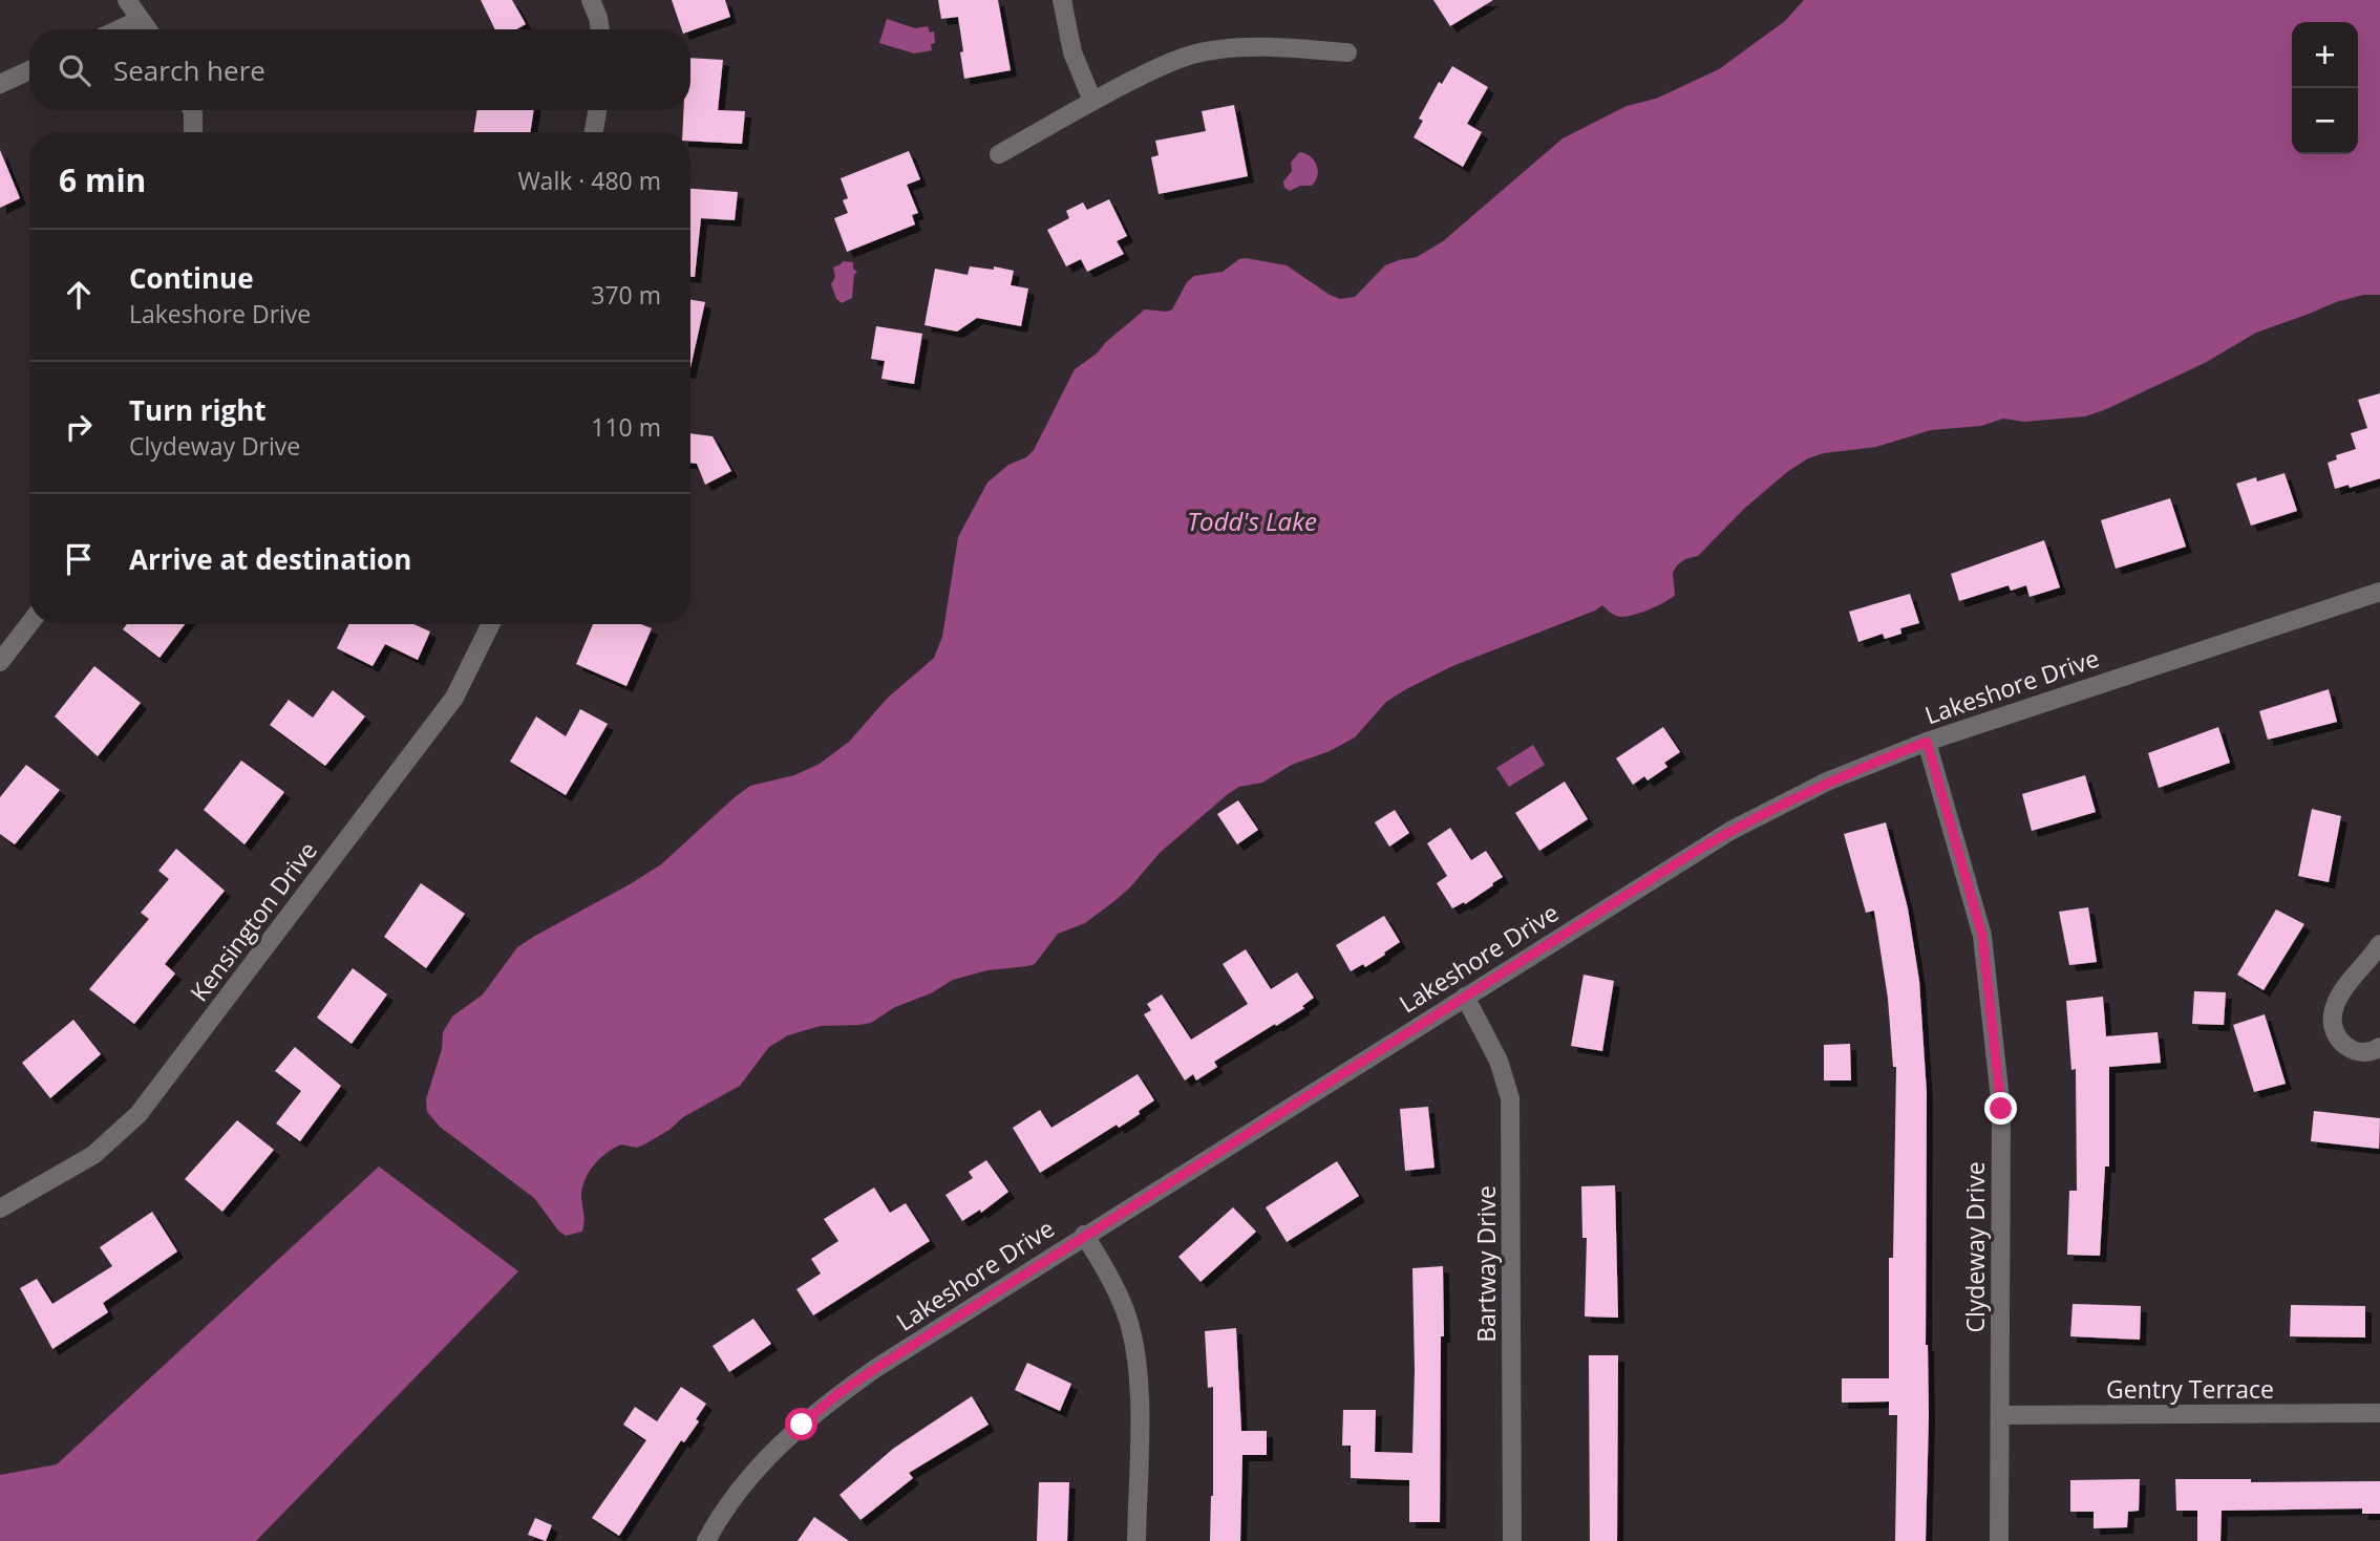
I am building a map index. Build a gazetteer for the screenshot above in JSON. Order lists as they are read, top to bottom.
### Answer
{
  "streets": {
    "street": [
      "Lakeshore Drive",
      "Kensington Drive",
      "Clydeway Drive",
      "Bartway Drive",
      "Gentry Terrace"
    ]
  },
  "crossings": [
    ["Lakeshore Drive", "Clydeway Drive"],
    ["Lakeshore Drive", "Bartway Drive"],
    ["Clydeway Drive", "Gentry Terrace"]
  ],
  "water": ["Todd's Lake"],
  "page": {
    "map_buttons": ["+", "−"],
    "search": "Search here",
    "heading": ["6 min", "Walk · 480 m"],
    "list": [
      ["Continue", "Lakeshore Drive", "370 m"],
      ["Turn right", "Clydeway Drive", "110 m"],
      "Arrive at destination"
    ]
  }
}
